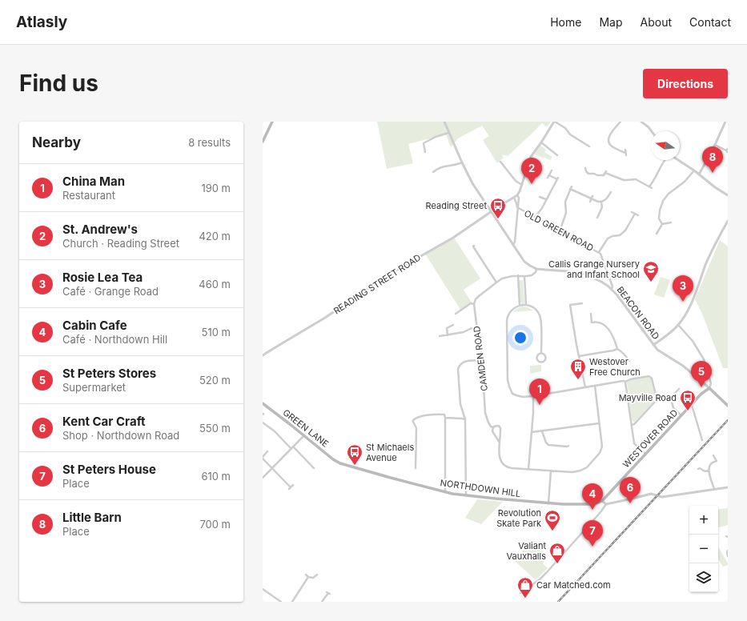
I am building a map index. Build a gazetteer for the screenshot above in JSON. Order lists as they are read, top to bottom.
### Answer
{
  "streets": {
    "main road": [
      "BEACON ROAD",
      "GREEN LANE",
      "WESTOVER ROAD",
      "NORTHDOWN HILL"
    ],
    "street": ["OLD GREEN ROAD", "READING STREET ROAD", "CAMDEN ROAD"]
  },
  "crossings": [
    ["OLD GREEN ROAD", "BEACON ROAD"],
    ["READING STREET ROAD", "BEACON ROAD"],
    ["BEACON ROAD", "WESTOVER ROAD"],
    ["GREEN LANE", "NORTHDOWN HILL"],
    ["WESTOVER ROAD", "NORTHDOWN HILL"]
  ],
  "places": {
    "bus stop": ["Reading Street", "Mayville Road", "St Michaels Avenue"],
    "school or university": ["Callis Grange Nursery and Infant School"],
    "building": ["Westover Free Church"],
    "sports": ["Revolution Skate Park"],
    "shop": ["Valiant Vauxhalls", "Car Matched.com"]
  },
  "north": "left",
  "page": {
    "header": "Atlasly",
    "nav": [
      "Home",
      "Map",
      "About",
      "Contact"
    ],
    "buttons": "Directions",
    "title": "Find us",
    "heading": ["Nearby", "8 results"],
    "pins": [
      "8",
      "2",
      "3",
      "5",
      "1",
      "6",
      "4",
      "7"
    ],
    "list": [
      {
        "mark": "1",
        "name": "China Man",
        "note": "Restaurant",
        "value": "190 m"
      },
      {
        "mark": "2",
        "name": "St. Andrew's",
        "note": "Church · Reading Street",
        "value": "420 m"
      },
      {
        "mark": "3",
        "name": "Rosie Lea Tea",
        "note": "Café · Grange Road",
        "value": "460 m"
      },
      {
        "mark": "4",
        "name": "Cabin Cafe",
        "note": "Café · Northdown Hill",
        "value": "510 m"
      },
      {
        "mark": "5",
        "name": "St Peters Stores",
        "note": "Supermarket",
        "value": "520 m"
      },
      {
        "mark": "6",
        "name": "Kent Car Craft",
        "note": "Shop · Northdown Road",
        "value": "550 m"
      },
      {
        "mark": "7",
        "name": "St Peters House",
        "note": "Place",
        "value": "610 m"
      },
      {
        "mark": "8",
        "name": "Little Barn",
        "note": "Place",
        "value": "700 m"
      }
    ],
    "map_buttons": ["+", "−"]
  }
}
